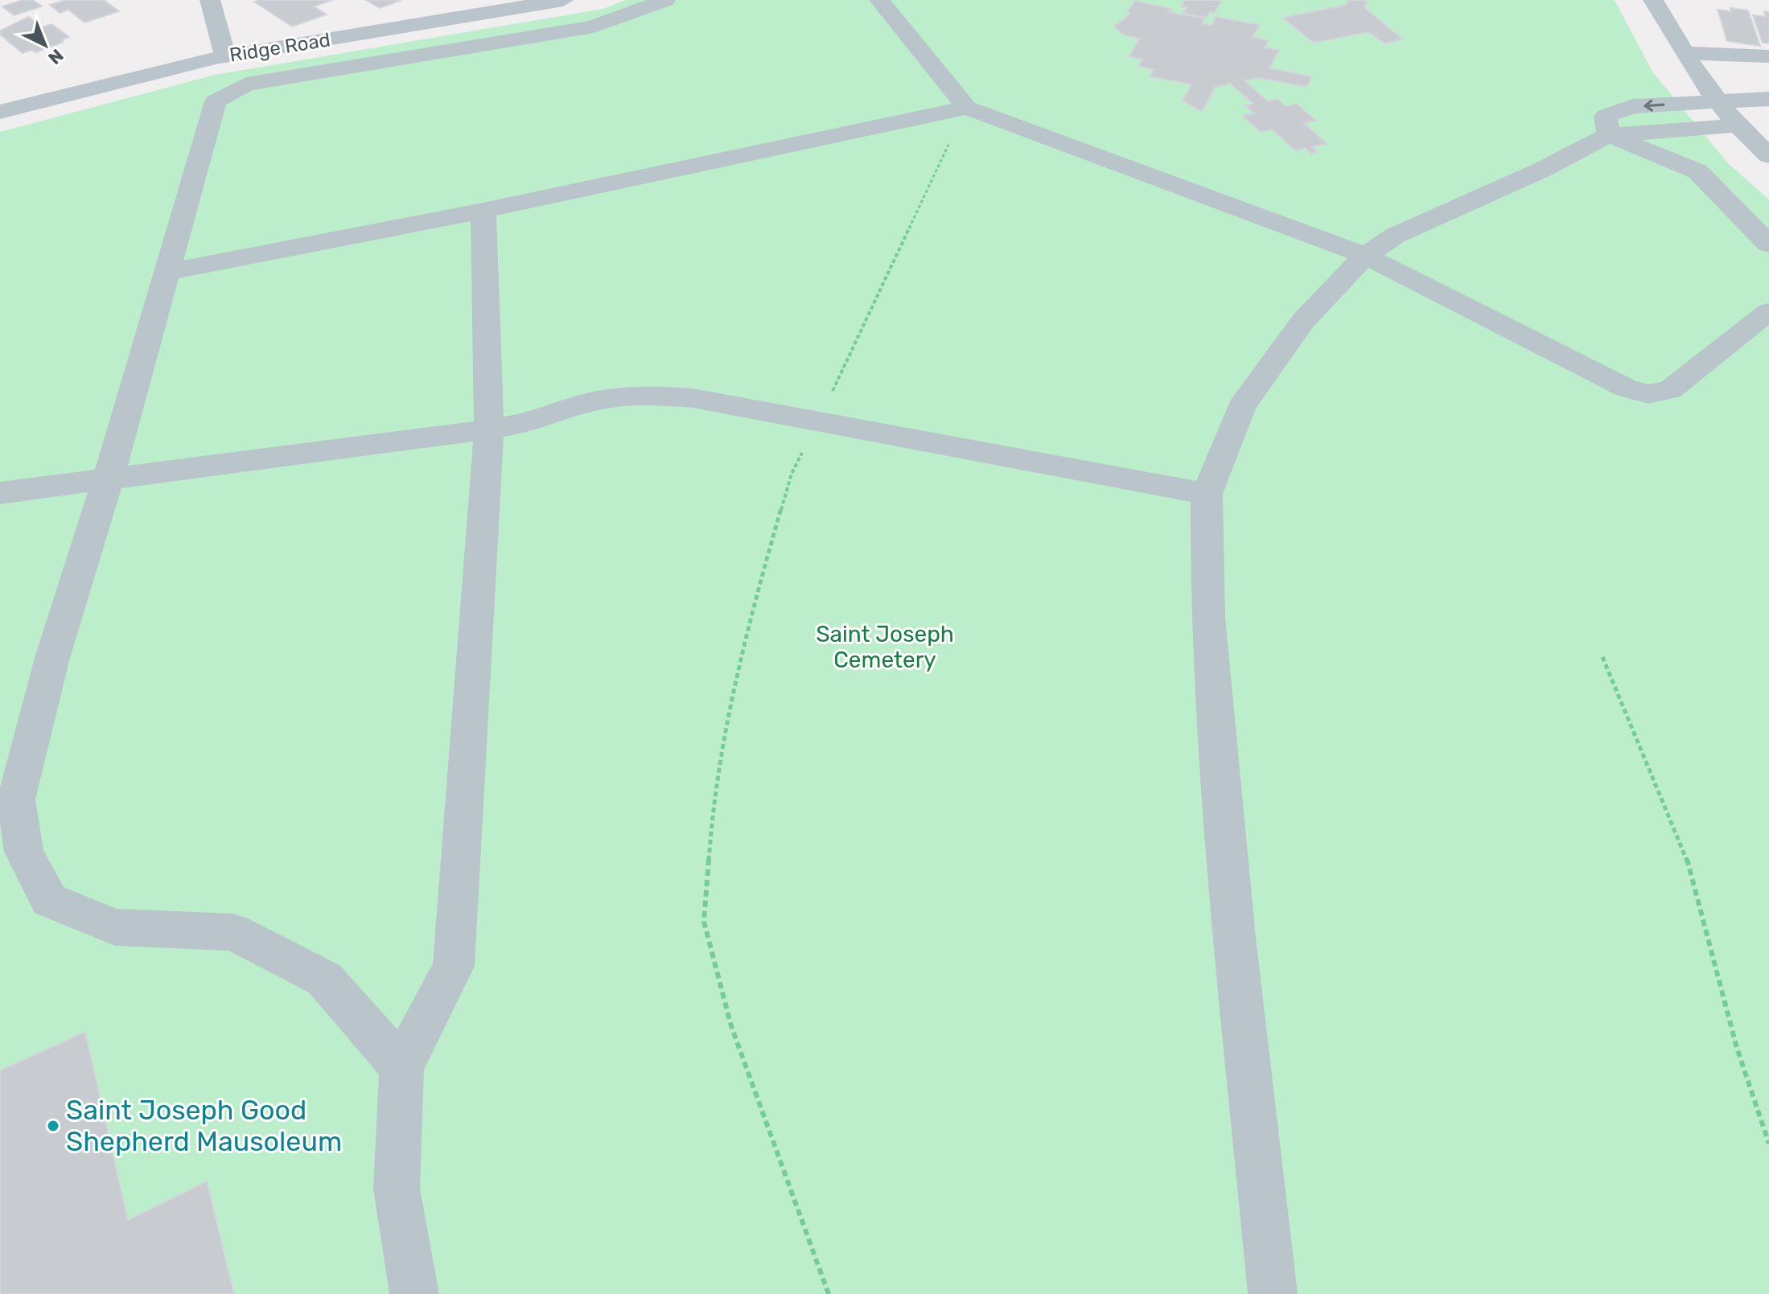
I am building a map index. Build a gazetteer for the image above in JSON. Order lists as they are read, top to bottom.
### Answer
{
  "streets": {
    "street": ["Ridge Road"]
  },
  "parks": ["Saint Joseph Cemetery"],
  "places": ["Saint Joseph Good Shepherd Mausoleum"],
  "north": "bottom right"
}
